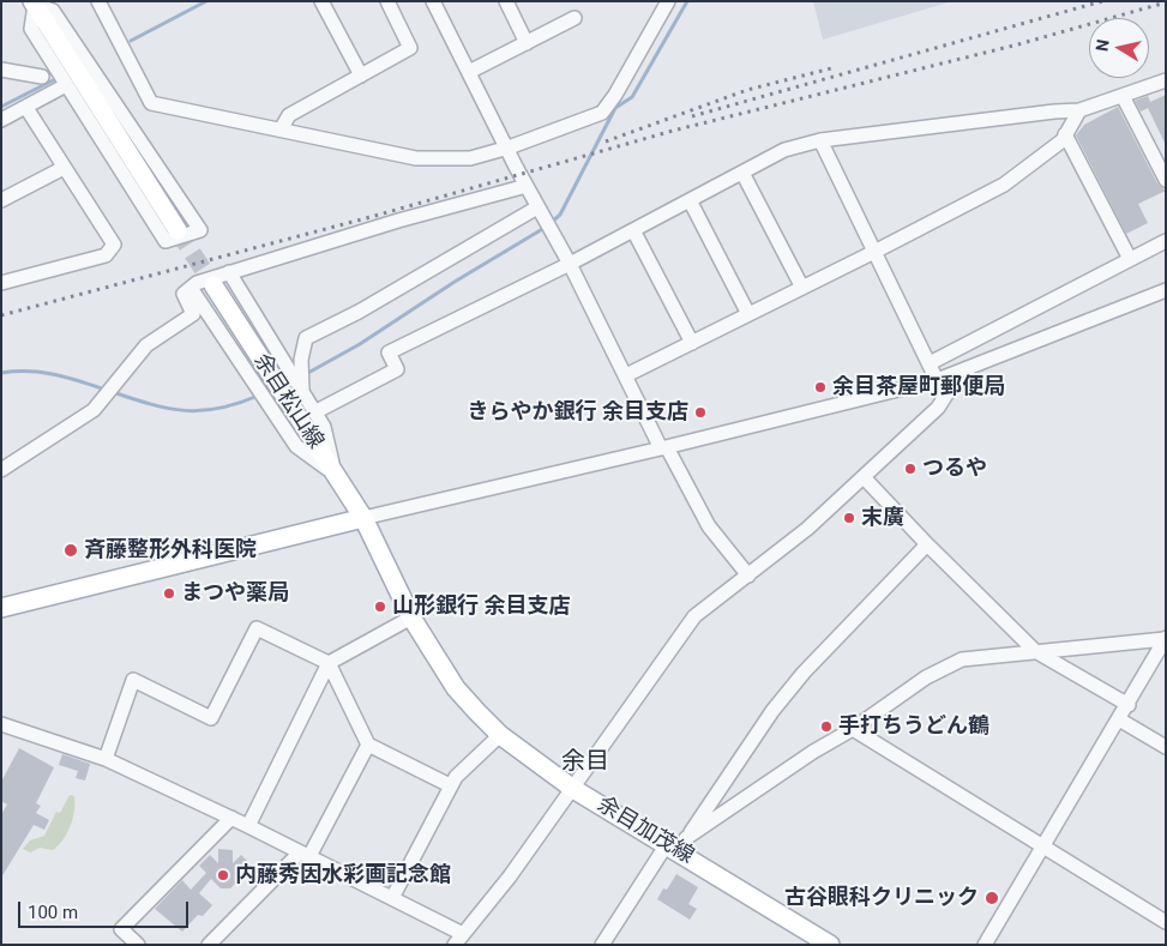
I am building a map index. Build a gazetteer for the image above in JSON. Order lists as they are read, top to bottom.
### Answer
{
  "streets": {
    "main road": ["余目松山線", "余目加茂線"]
  },
  "crossings": [
    ["余目松山線", "余目加茂線"]
  ],
  "districts": ["余目"],
  "places": [
    "余目茶屋町郵便局",
    "きらやか銀行 余目支店",
    "つるや",
    "末廣",
    "斉藤整形外科医院",
    "まつや薬局",
    "山形銀行 余目支店",
    "手打ちうどん鶴",
    "内藤秀因水彩画記念館",
    "古谷眼科クリニック"
  ],
  "scale_bar": "100 m",
  "north": "left"
}
